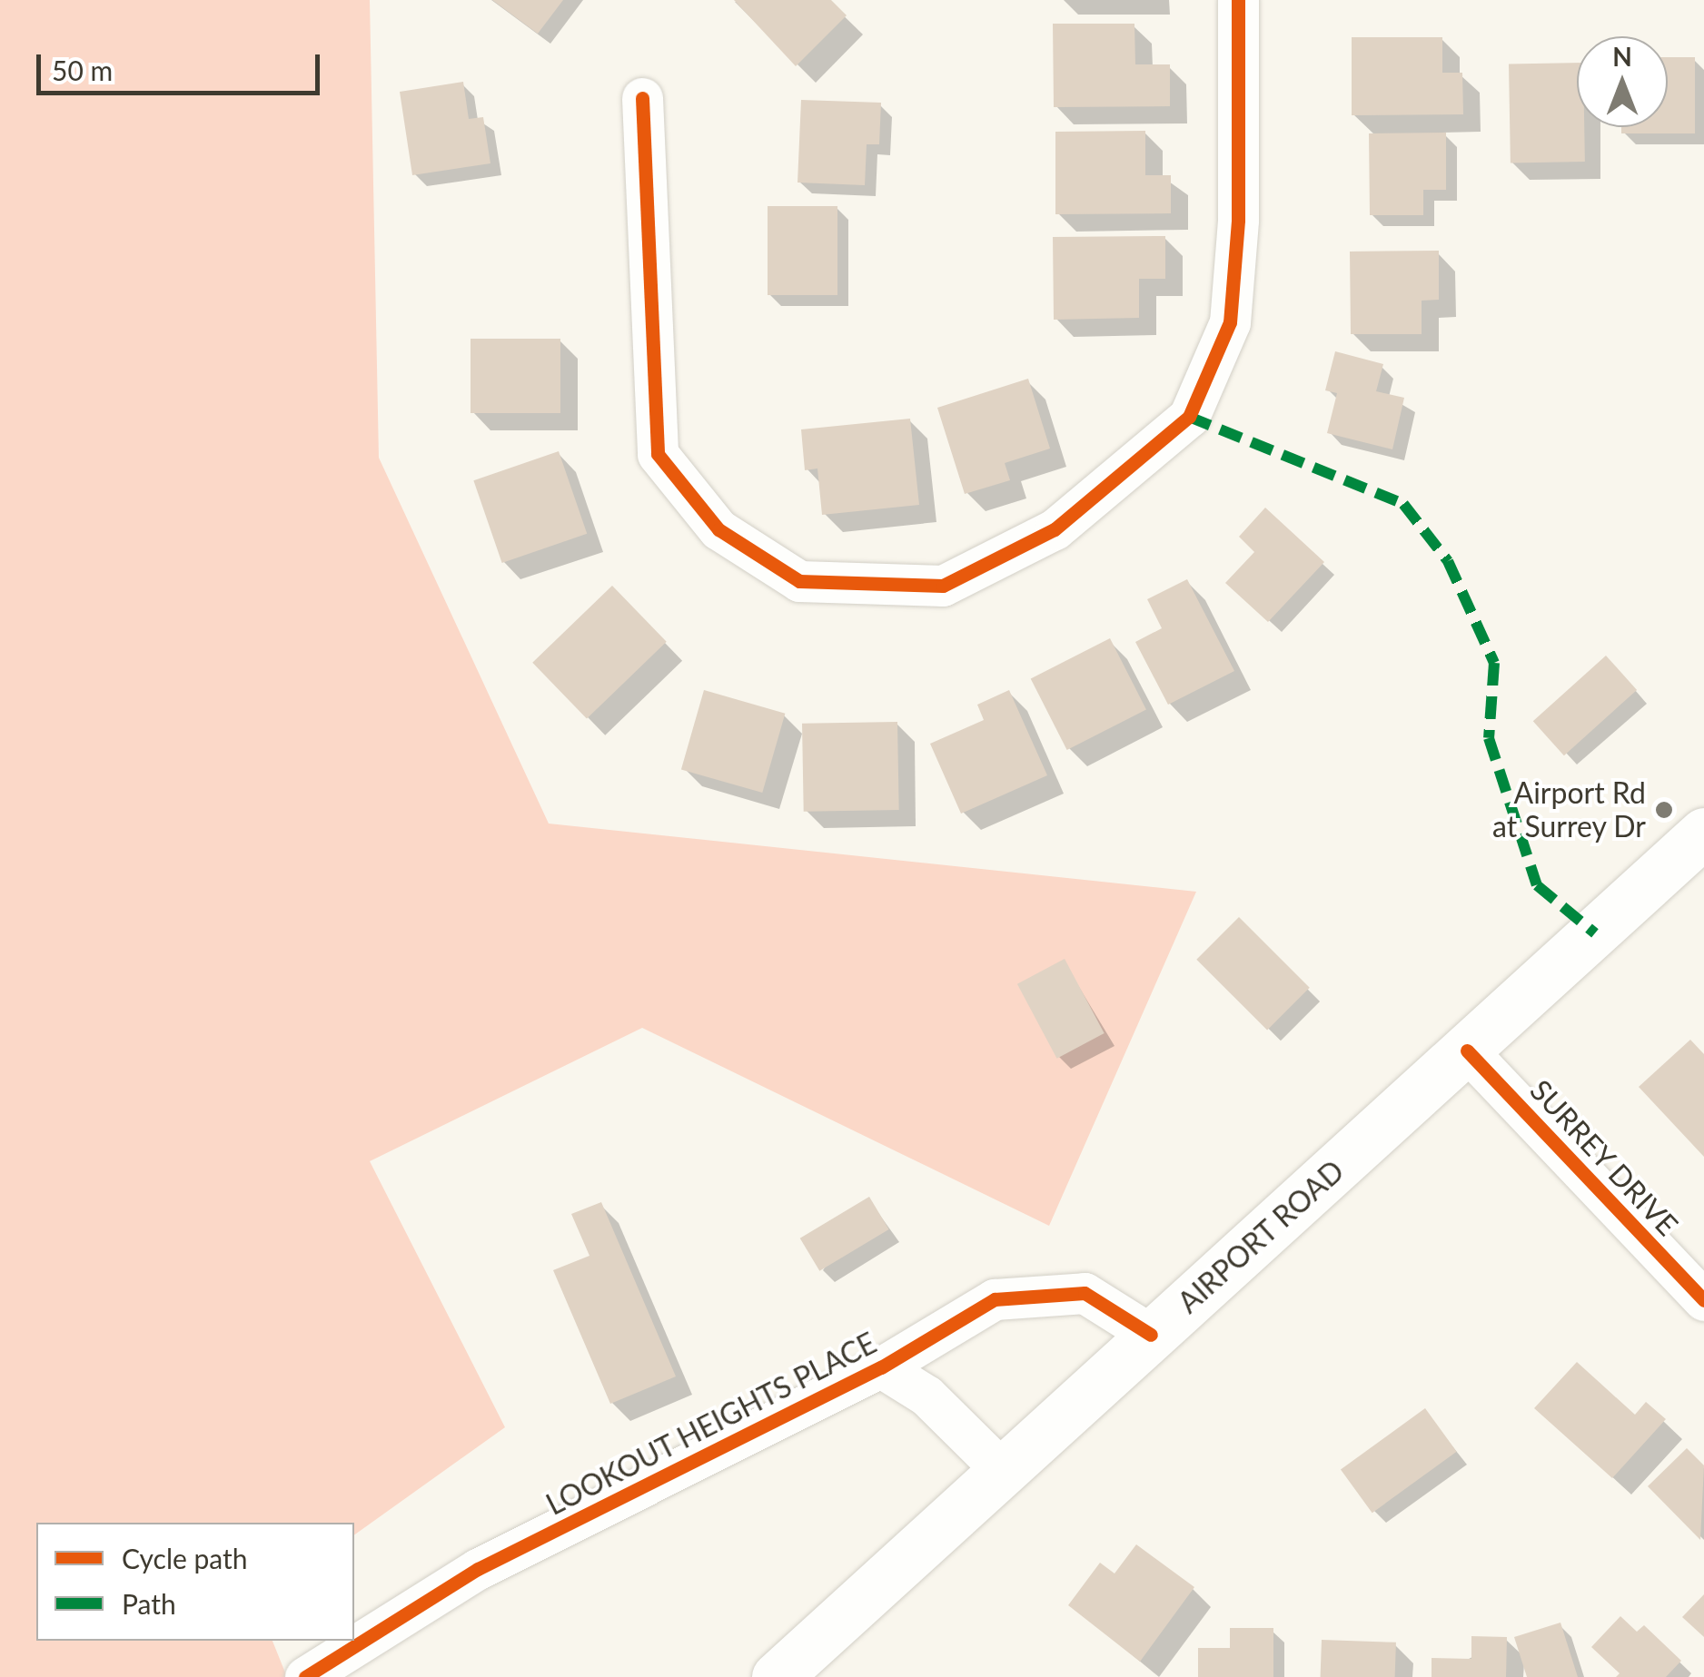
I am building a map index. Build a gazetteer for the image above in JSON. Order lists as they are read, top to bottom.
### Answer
{
  "streets": {
    "main road": ["AIRPORT ROAD"],
    "street": ["SURREY DRIVE", "LOOKOUT HEIGHTS PLACE"]
  },
  "crossings": [
    ["SURREY DRIVE", "AIRPORT ROAD"],
    ["AIRPORT ROAD", "LOOKOUT HEIGHTS PLACE"]
  ],
  "places": ["Airport Rd at Surrey Dr"],
  "legend": ["Cycle path", "Path"],
  "scale_bar": "50 m",
  "north": "top"
}
